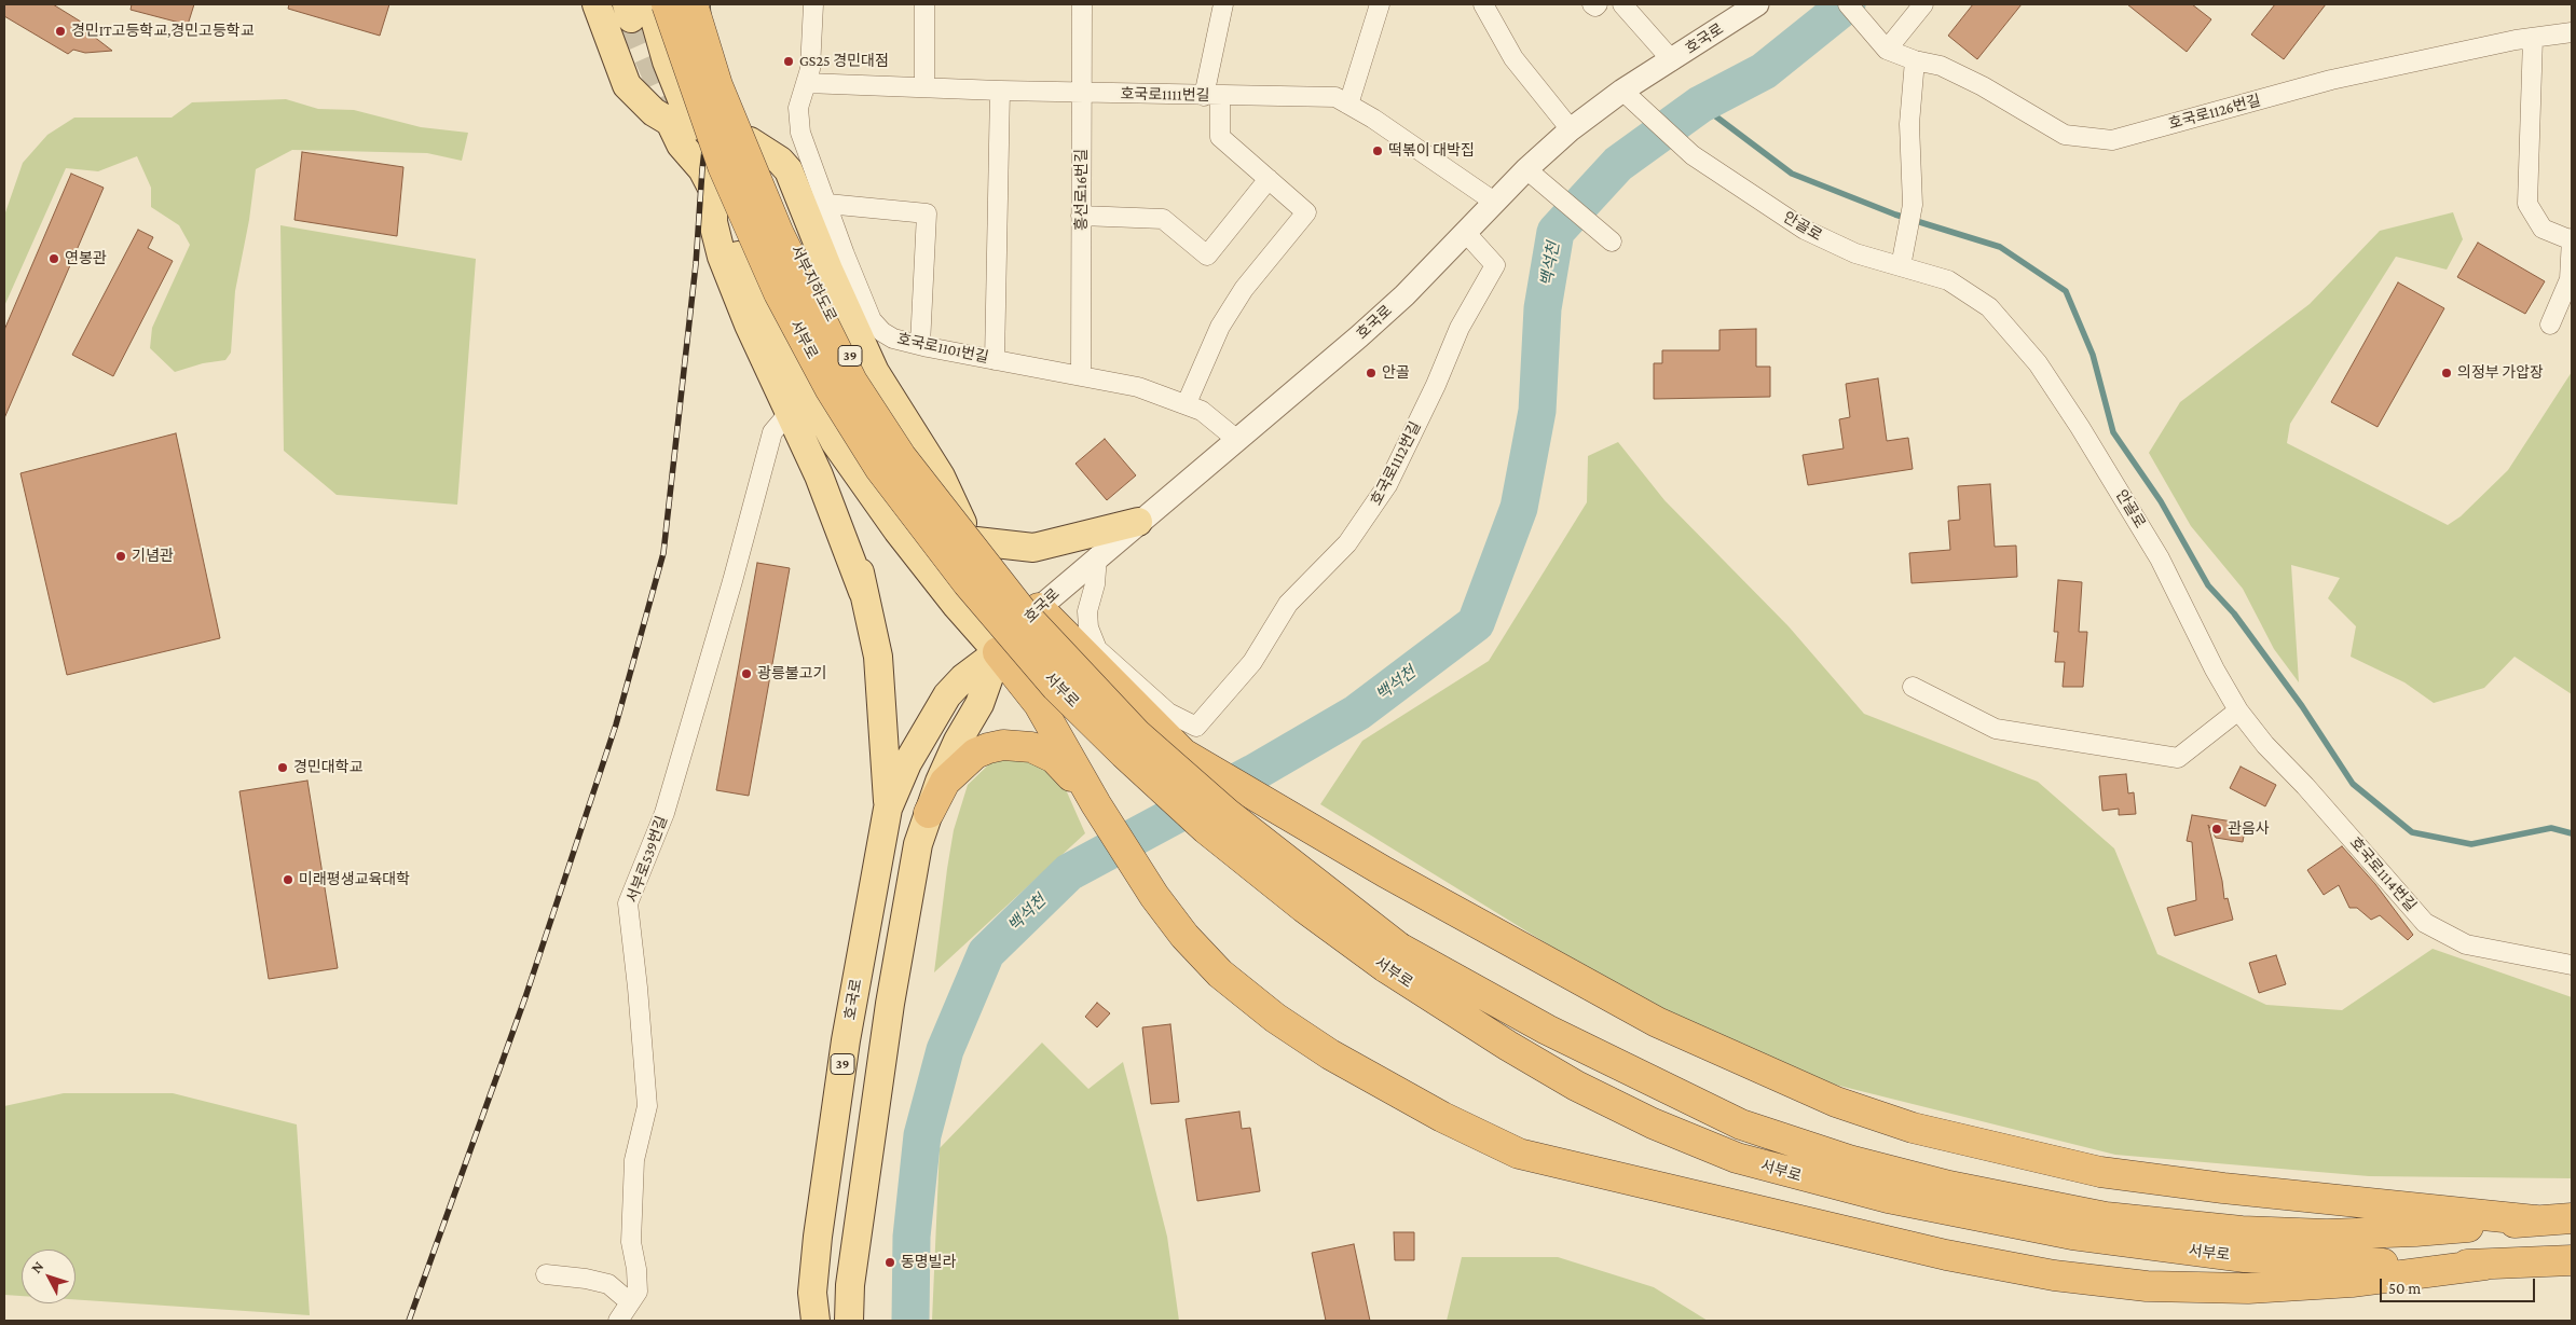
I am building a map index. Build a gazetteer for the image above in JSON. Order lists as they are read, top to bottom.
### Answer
{
  "streets": {
    "highway": ["서부로"],
    "main road": ["호국로", "39"],
    "street": [
      "호국로1111번길",
      "호국로1126번길",
      "흥선로16번길",
      "안골로",
      "호국로1101번길",
      "호국로1112번길",
      "서부로539번길",
      "호국로1114번길"
    ]
  },
  "crossings": [
    ["호국로", "호국로1111번길"],
    ["호국로", "안골로"],
    ["호국로", "호국로1101번길"],
    ["호국로", "39"],
    ["호국로", "호국로1112번길"],
    ["호국로1111번길", "흥선로16번길"],
    ["호국로1111번길", "호국로1101번길"],
    ["흥선로16번길", "호국로1101번길"],
    ["안골로", "호국로1114번길"]
  ],
  "water": ["백석천"],
  "places": [
    "경민IT고등학교,경민고등학교",
    "GS25 경민대점",
    "떡볶이 대박집",
    "연봉관",
    "안골",
    "의정부 가압장",
    "기념관",
    "광릉불고기",
    "경민대학교",
    "관음사",
    "미래평생교육대학",
    "동명빌라"
  ],
  "scale_bar": "50 m",
  "north": "top left"
}
